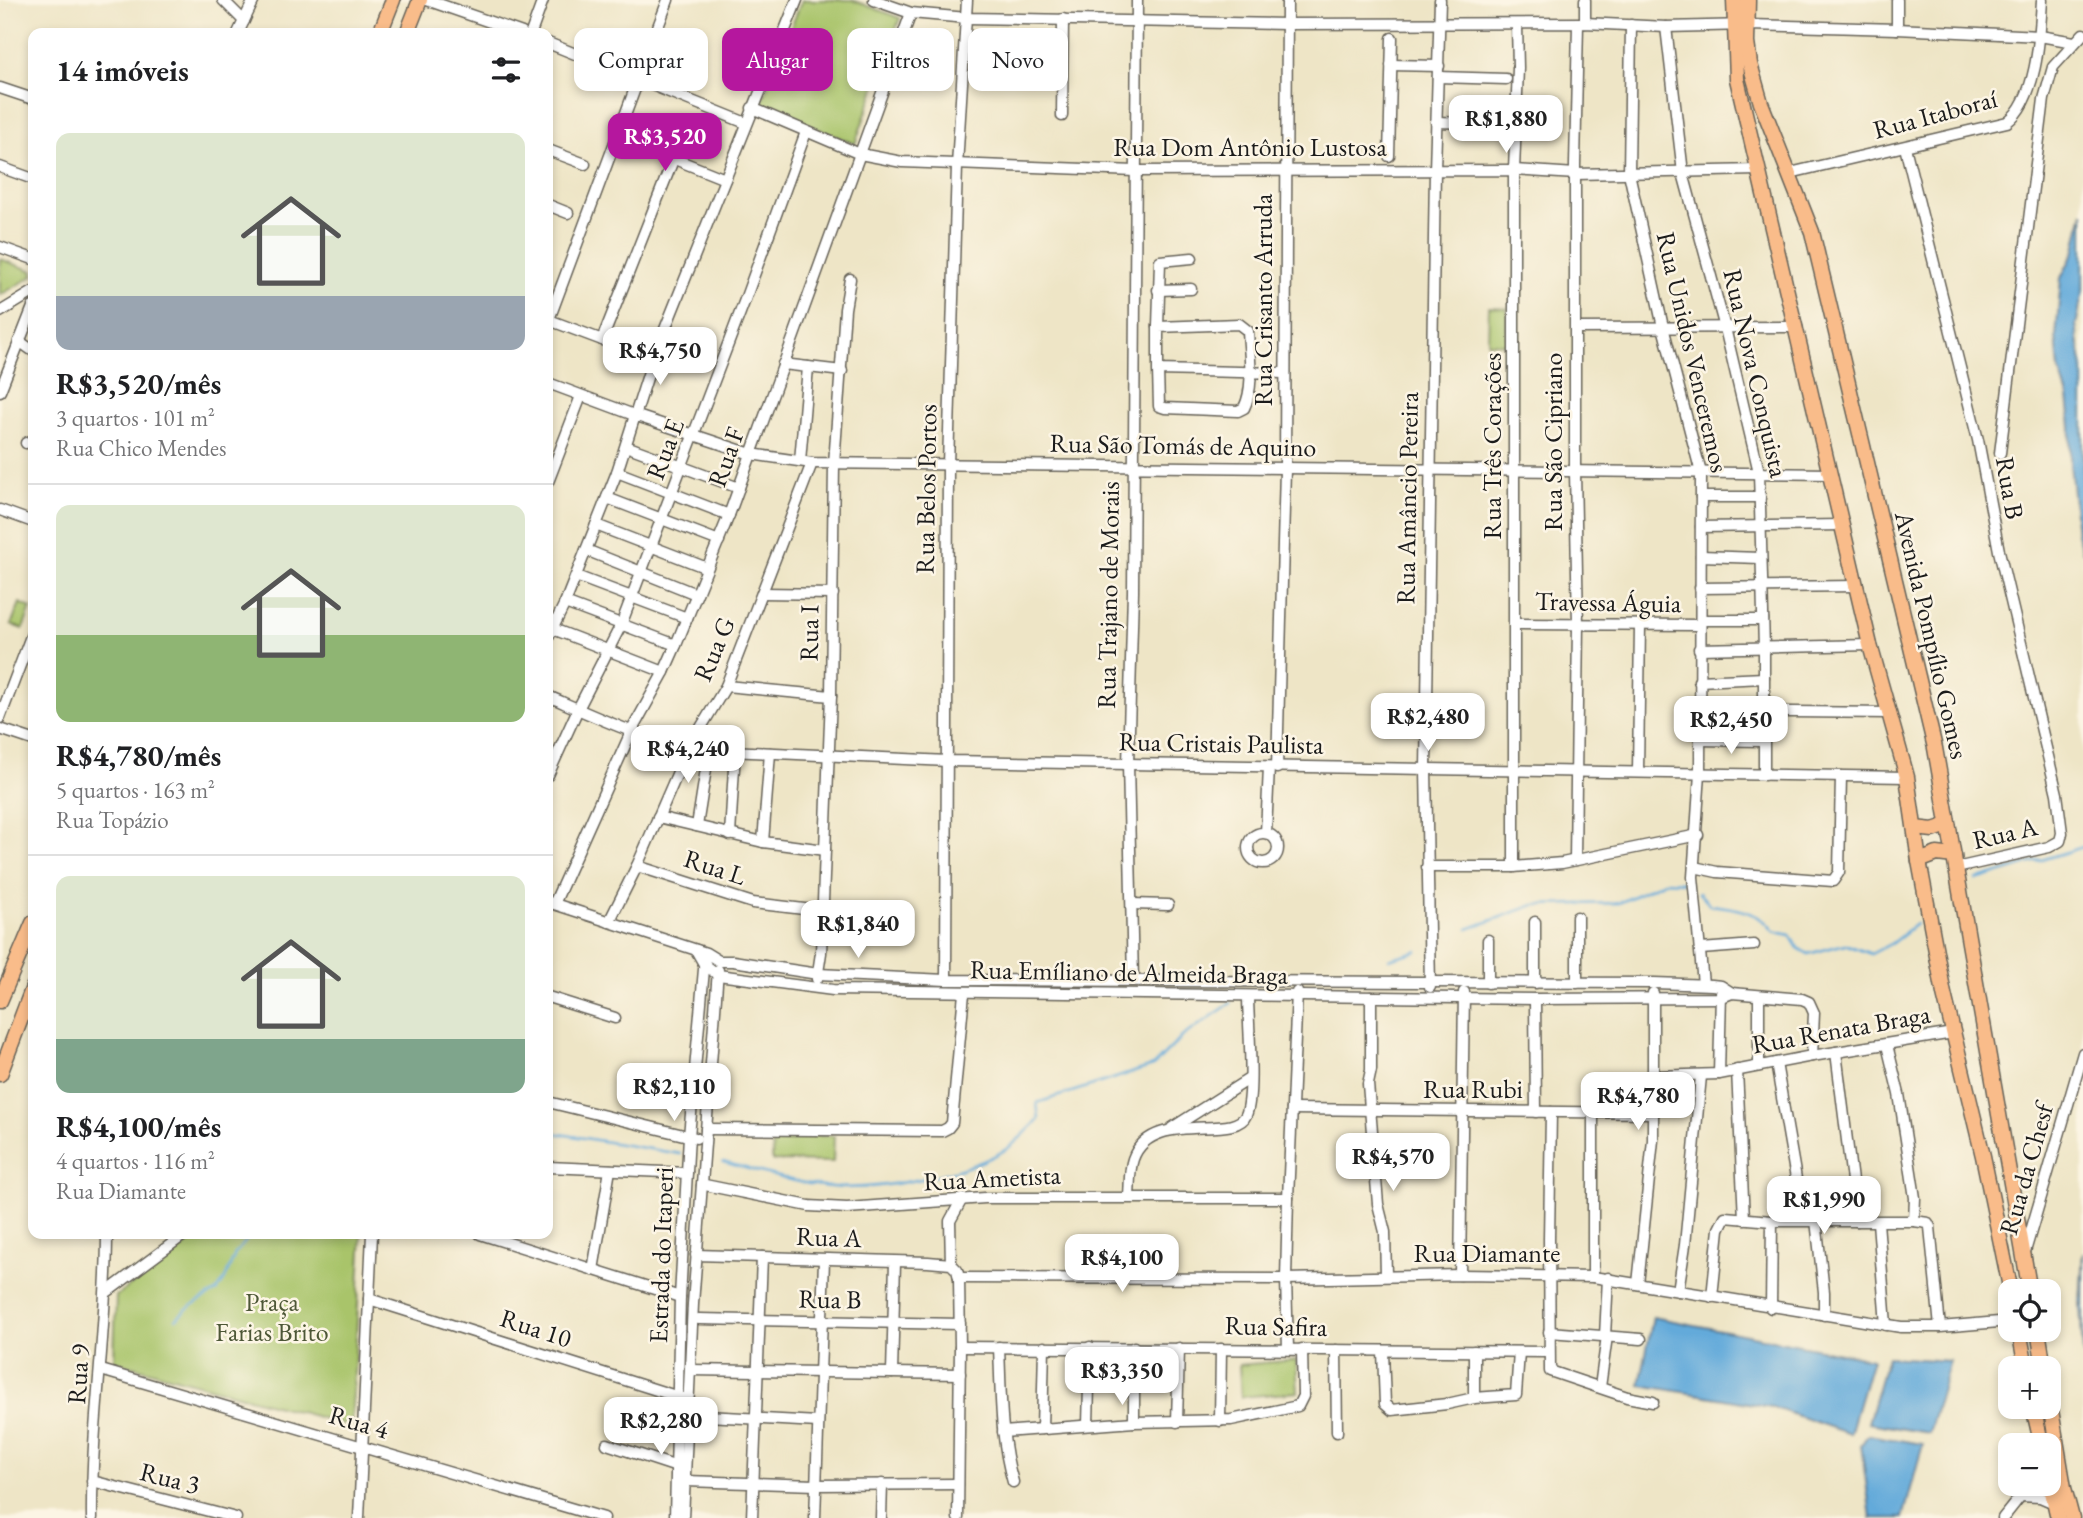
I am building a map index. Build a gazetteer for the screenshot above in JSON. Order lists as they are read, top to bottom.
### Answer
{
  "streets": {
    "main road": ["Avenida Pompílio Gomes"],
    "street": [
      "Rua Itaboraí",
      "Rua Dom Antônio Lustosa",
      "Rua Crisanto Arruda",
      "Rua Unidos Venceremos",
      "Rua Nova Conquista",
      "Rua São Cipriano",
      "Rua São Tomás de Aquino",
      "Rua Três Corações",
      "Rua E",
      "Rua F",
      "Rua B",
      "Rua Belos Portos",
      "Rua Amâncio Pereira",
      "Rua Trajano de Morais",
      "Travessa Águia",
      "Rua I",
      "Rua G",
      "Rua Cristais Paulista",
      "Rua A",
      "Rua L",
      "Rua Emíliano de Almeida Braga",
      "Rua Renata Braga",
      "Rua Rubi",
      "Rua da Chesf",
      "Rua Ametista",
      "Rua Diamante",
      "Estrada do Itaperi",
      "Rua Safira",
      "Rua 10",
      "Rua 9",
      "Rua 4",
      "Rua 3"
    ]
  },
  "crossings": [
    ["Rua Itaboraí", "Rua B"],
    ["Rua Itaboraí", "Avenida Pompílio Gomes"],
    ["Rua Dom Antônio Lustosa", "Rua Crisanto Arruda"],
    ["Rua Dom Antônio Lustosa", "Rua Unidos Venceremos"],
    ["Rua Dom Antônio Lustosa", "Rua Nova Conquista"],
    ["Rua Dom Antônio Lustosa", "Rua São Cipriano"],
    ["Rua Dom Antônio Lustosa", "Rua Três Corações"],
    ["Rua Dom Antônio Lustosa", "Rua E"],
    ["Rua Dom Antônio Lustosa", "Rua F"],
    ["Rua Dom Antônio Lustosa", "Rua Belos Portos"],
    ["Rua Dom Antônio Lustosa", "Rua Amâncio Pereira"],
    ["Rua Dom Antônio Lustosa", "Rua Trajano de Morais"],
    ["Rua Dom Antônio Lustosa", "Avenida Pompílio Gomes"],
    ["Rua Crisanto Arruda", "Rua São Tomás de Aquino"],
    ["Rua Crisanto Arruda", "Rua Cristais Paulista"],
    ["Rua Unidos Venceremos", "Rua São Tomás de Aquino"],
    ["Rua Unidos Venceremos", "Travessa Águia"],
    ["Rua Unidos Venceremos", "Rua Cristais Paulista"],
    ["Rua Unidos Venceremos", "Rua Emíliano de Almeida Braga"],
    ["Rua Nova Conquista", "Rua São Tomás de Aquino"],
    ["Rua Nova Conquista", "Travessa Águia"],
    ["Rua Nova Conquista", "Rua Cristais Paulista"],
    ["Rua São Cipriano", "Rua São Tomás de Aquino"],
    ["Rua São Cipriano", "Travessa Águia"],
    ["Rua São Cipriano", "Rua Cristais Paulista"],
    ["Rua São Tomás de Aquino", "Rua Três Corações"],
    ["Rua São Tomás de Aquino", "Rua E"],
    ["Rua São Tomás de Aquino", "Rua F"],
    ["Rua São Tomás de Aquino", "Rua Belos Portos"],
    ["Rua São Tomás de Aquino", "Rua Amâncio Pereira"],
    ["Rua São Tomás de Aquino", "Rua Trajano de Morais"],
    ["Rua São Tomás de Aquino", "Rua I"],
    ["Rua São Tomás de Aquino", "Avenida Pompílio Gomes"],
    ["Rua São Tomás de Aquino", "Rua G"],
    ["Rua Três Corações", "Travessa Águia"],
    ["Rua Três Corações", "Rua Cristais Paulista"],
    ["Rua E", "Rua Cristais Paulista"],
    ["Rua F", "Rua Cristais Paulista"],
    ["Rua B", "Rua A"],
    ["Rua Belos Portos", "Rua Cristais Paulista"],
    ["Rua Belos Portos", "Rua Emíliano de Almeida Braga"],
    ["Rua Amâncio Pereira", "Rua Cristais Paulista"],
    ["Rua Amâncio Pereira", "Rua Emíliano de Almeida Braga"],
    ["Rua Trajano de Morais", "Rua Cristais Paulista"],
    ["Rua Trajano de Morais", "Rua Emíliano de Almeida Braga"],
    ["Rua I", "Rua Cristais Paulista"],
    ["Rua I", "Rua L"],
    ["Rua I", "Rua Emíliano de Almeida Braga"],
    ["Avenida Pompílio Gomes", "Rua Cristais Paulista"],
    ["Avenida Pompílio Gomes", "Rua A"],
    ["Avenida Pompílio Gomes", "Rua Renata Braga"],
    ["Avenida Pompílio Gomes", "Rua da Chesf"],
    ["Rua G", "Rua Cristais Paulista"],
    ["Rua G", "Rua L"],
    ["Rua A", "Rua Diamante"],
    ["Rua A", "Estrada do Itaperi"],
    ["Rua Emíliano de Almeida Braga", "Rua Renata Braga"],
    ["Rua Emíliano de Almeida Braga", "Estrada do Itaperi"],
    ["Rua Ametista", "Estrada do Itaperi"],
    ["Estrada do Itaperi", "Rua 10"],
    ["Rua 9", "Rua 4"],
    ["Rua 9", "Rua 3"]
  ],
  "parks": ["Praça Farias Brito"],
  "page": {
    "chip": [
      "Comprar",
      "Alugar",
      "Filtros",
      "Novo"
    ],
    "heading": "14 imóveis",
    "price": [
      "R$1,880",
      "R$3,520",
      "R$4,750",
      "R$2,480",
      "R$2,450",
      "R$4,240",
      "R$1,840",
      "R$2,110",
      "R$4,780",
      "R$4,570",
      "R$1,990",
      "R$4,100",
      "R$3,350",
      "R$2,280"
    ],
    "list": [
      {
        "name": "R$3,520/mês",
        "note": "3 quartos · 101 m² · Rua Chico Mendes"
      },
      {
        "name": "R$4,780/mês",
        "note": "5 quartos · 163 m² · Rua Topázio"
      },
      {
        "name": "R$4,100/mês",
        "note": "4 quartos · 116 m² · Rua Diamante"
      }
    ],
    "map_buttons": ["+", "−"]
  }
}
